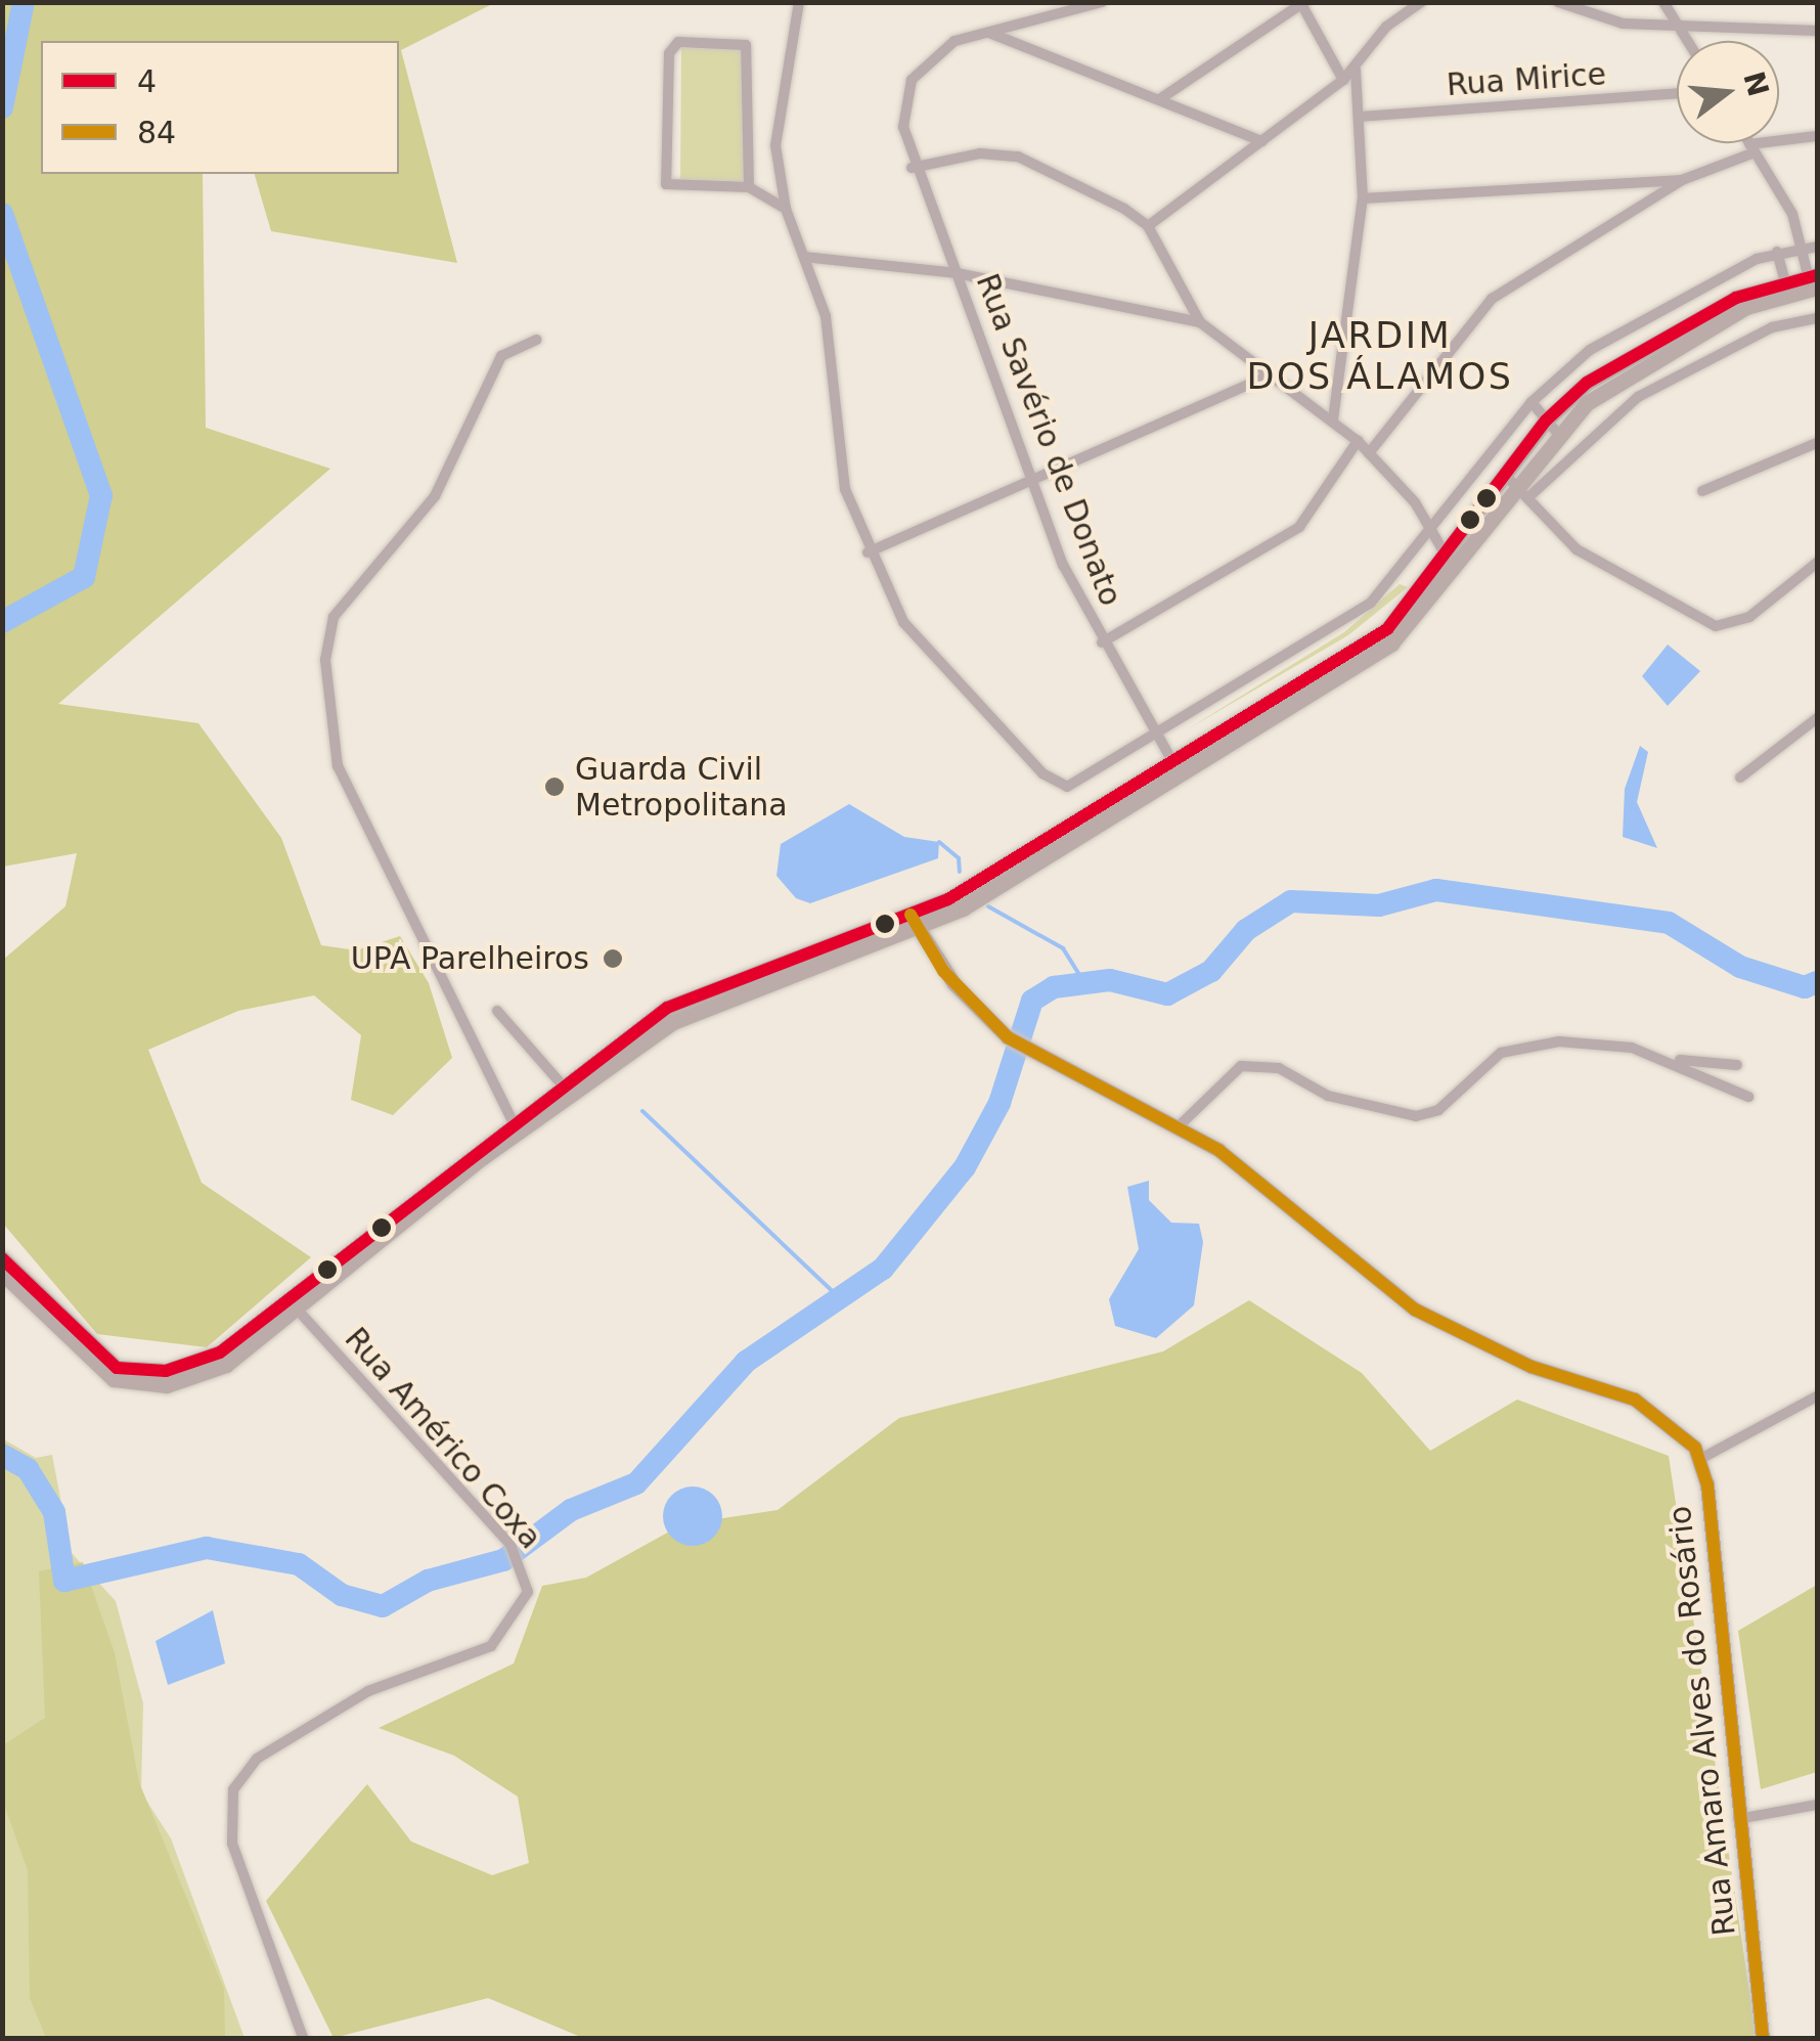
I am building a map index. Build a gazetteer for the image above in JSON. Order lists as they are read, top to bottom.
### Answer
{
  "streets": {
    "street": [
      "Rua Mirice",
      "Rua Savério de Donato",
      "Rua Américo Coxa",
      "Rua Amaro Alves do Rosário"
    ]
  },
  "districts": ["JARDIM DOS ÁLAMOS"],
  "places": ["Guarda Civil Metropolitana", "UPA Parelheiros"],
  "lines": ["transit line 4", "transit line 84"],
  "legend": ["4", "84"],
  "north": "right"
}
